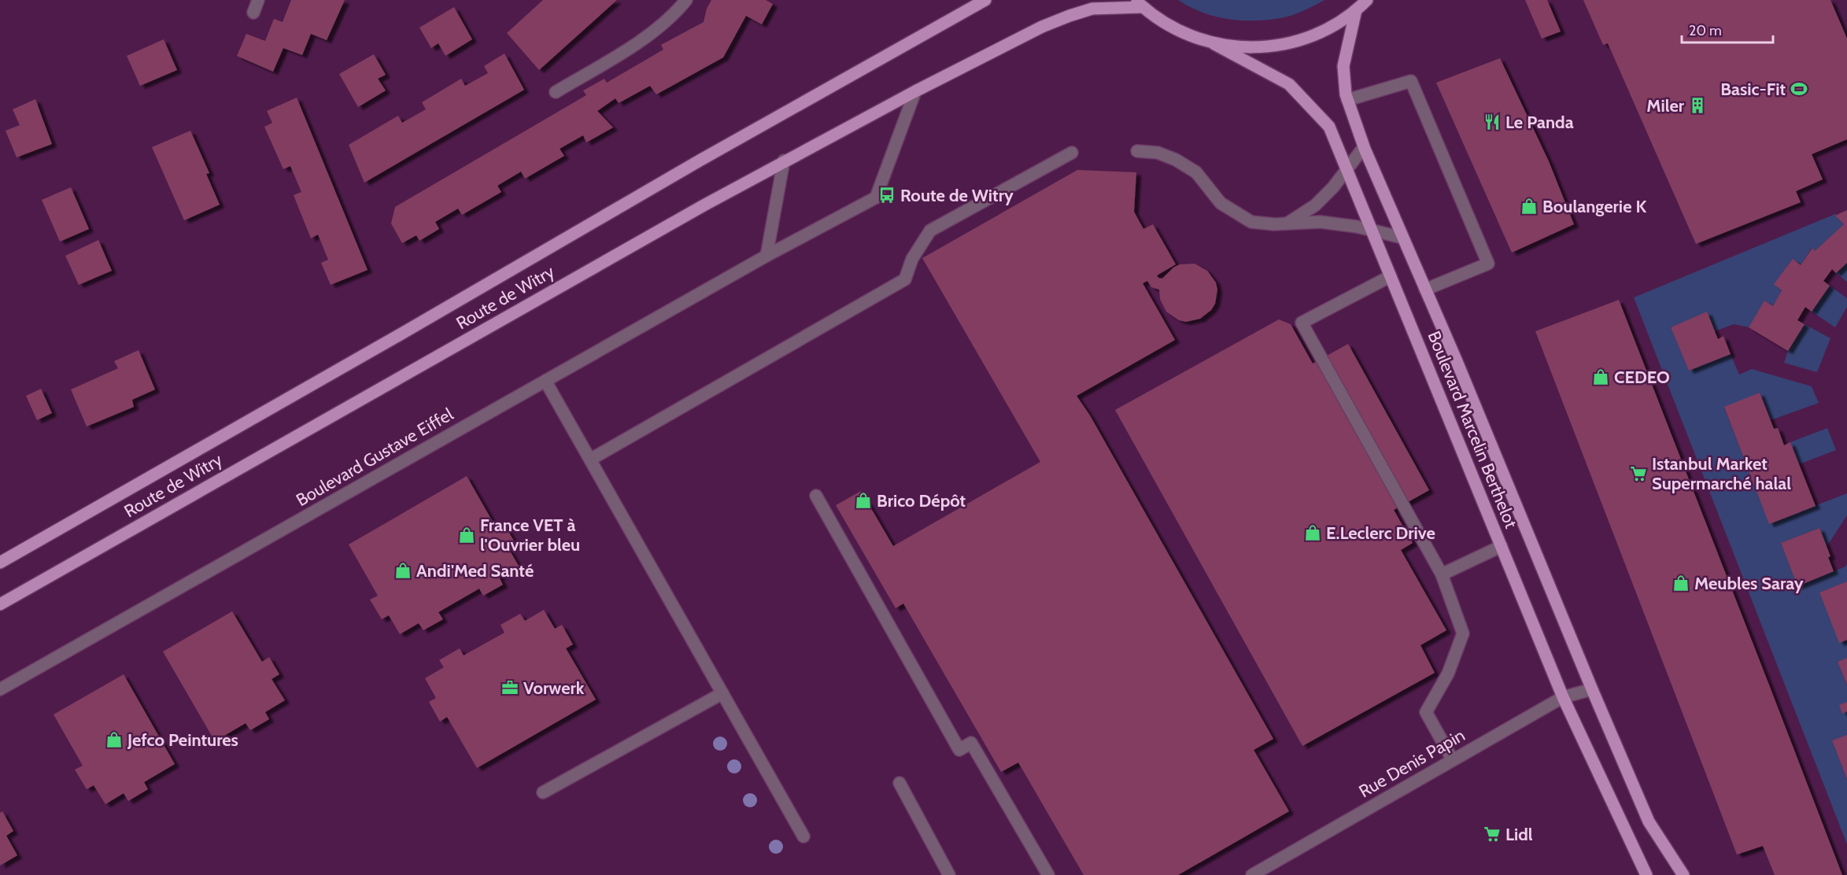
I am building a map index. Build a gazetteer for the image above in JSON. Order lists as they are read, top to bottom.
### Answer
{
  "streets": {
    "main road": ["Route de Witry", "Boulevard Marcelin Berthelot"],
    "street": ["Boulevard Gustave Eiffel", "Rue Denis Papin"]
  },
  "crossings": [
    ["Route de Witry", "Boulevard Gustave Eiffel"],
    ["Boulevard Marcelin Berthelot", "Rue Denis Papin"]
  ],
  "places": {
    "sports": ["Basic-Fit"],
    "building": ["Miler"],
    "restaurant": ["Le Panda"],
    "bus stop": ["Route de Witry"],
    "shop": [
      "Boulangerie K",
      "CEDEO",
      "Brico Dépôt",
      "E.Leclerc Drive",
      "France VET à l'Ouvrier bleu",
      "Andi'Med Santé",
      "Meubles Saray",
      "Jefco Peintures"
    ],
    "supermarket": ["Istanbul Market Supermarché halal", "Lidl"],
    "office": ["Vorwerk"]
  },
  "scale_bar": "20 m"
}
